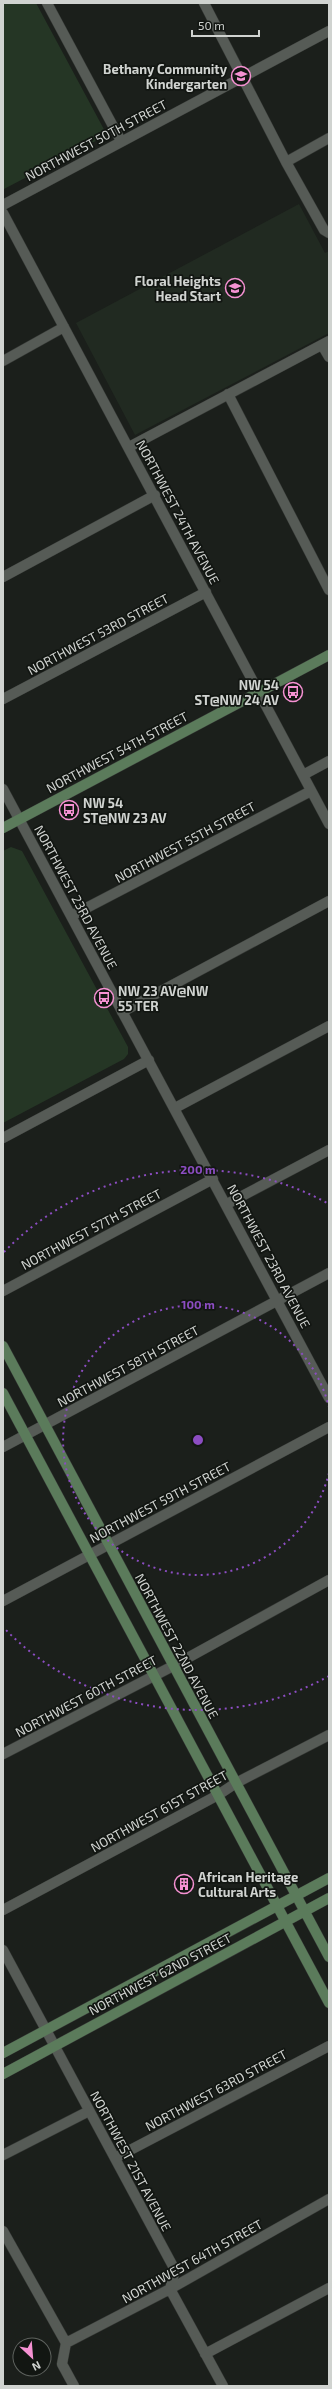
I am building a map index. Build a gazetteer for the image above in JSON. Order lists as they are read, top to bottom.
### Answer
{
  "streets": {
    "main road": ["NORTHWEST 54TH STREET", "NORTHWEST 22ND AVENUE", "NORTHWEST 62ND STREET"],
    "street": [
      "NORTHWEST 50TH STREET",
      "NORTHWEST 24TH AVENUE",
      "NORTHWEST 53RD STREET",
      "NORTHWEST 55TH STREET",
      "NORTHWEST 23RD AVENUE",
      "NORTHWEST 57TH STREET",
      "NORTHWEST 58TH STREET",
      "NORTHWEST 59TH STREET",
      "NORTHWEST 60TH STREET",
      "NORTHWEST 61ST STREET",
      "NORTHWEST 63RD STREET",
      "NORTHWEST 21ST AVENUE",
      "NORTHWEST 64TH STREET"
    ]
  },
  "crossings": [
    ["NORTHWEST 24TH AVENUE", "NORTHWEST 53RD STREET"],
    ["NORTHWEST 24TH AVENUE", "NORTHWEST 54TH STREET"],
    ["NORTHWEST 24TH AVENUE", "NORTHWEST 55TH STREET"],
    ["NORTHWEST 54TH STREET", "NORTHWEST 23RD AVENUE"],
    ["NORTHWEST 55TH STREET", "NORTHWEST 23RD AVENUE"],
    ["NORTHWEST 23RD AVENUE", "NORTHWEST 57TH STREET"],
    ["NORTHWEST 23RD AVENUE", "NORTHWEST 58TH STREET"],
    ["NORTHWEST 58TH STREET", "NORTHWEST 22ND AVENUE"],
    ["NORTHWEST 59TH STREET", "NORTHWEST 22ND AVENUE"],
    ["NORTHWEST 22ND AVENUE", "NORTHWEST 60TH STREET"],
    ["NORTHWEST 22ND AVENUE", "NORTHWEST 61ST STREET"],
    ["NORTHWEST 22ND AVENUE", "NORTHWEST 62ND STREET"],
    ["NORTHWEST 62ND STREET", "NORTHWEST 21ST AVENUE"],
    ["NORTHWEST 63RD STREET", "NORTHWEST 21ST AVENUE"],
    ["NORTHWEST 21ST AVENUE", "NORTHWEST 64TH STREET"]
  ],
  "places": {
    "school or university": ["Bethany Community Kindergarten", "Floral Heights Head Start"],
    "bus stop": ["NW 54 ST@NW 24 AV", "NW 54 ST@NW 23 AV", "NW 23 AV@NW 55 TER"],
    "building": ["African Heritage Cultural Arts"]
  },
  "scale_bar": "50 m",
  "north": "bottom right",
  "rings": ["200 m", "100 m"]
}
